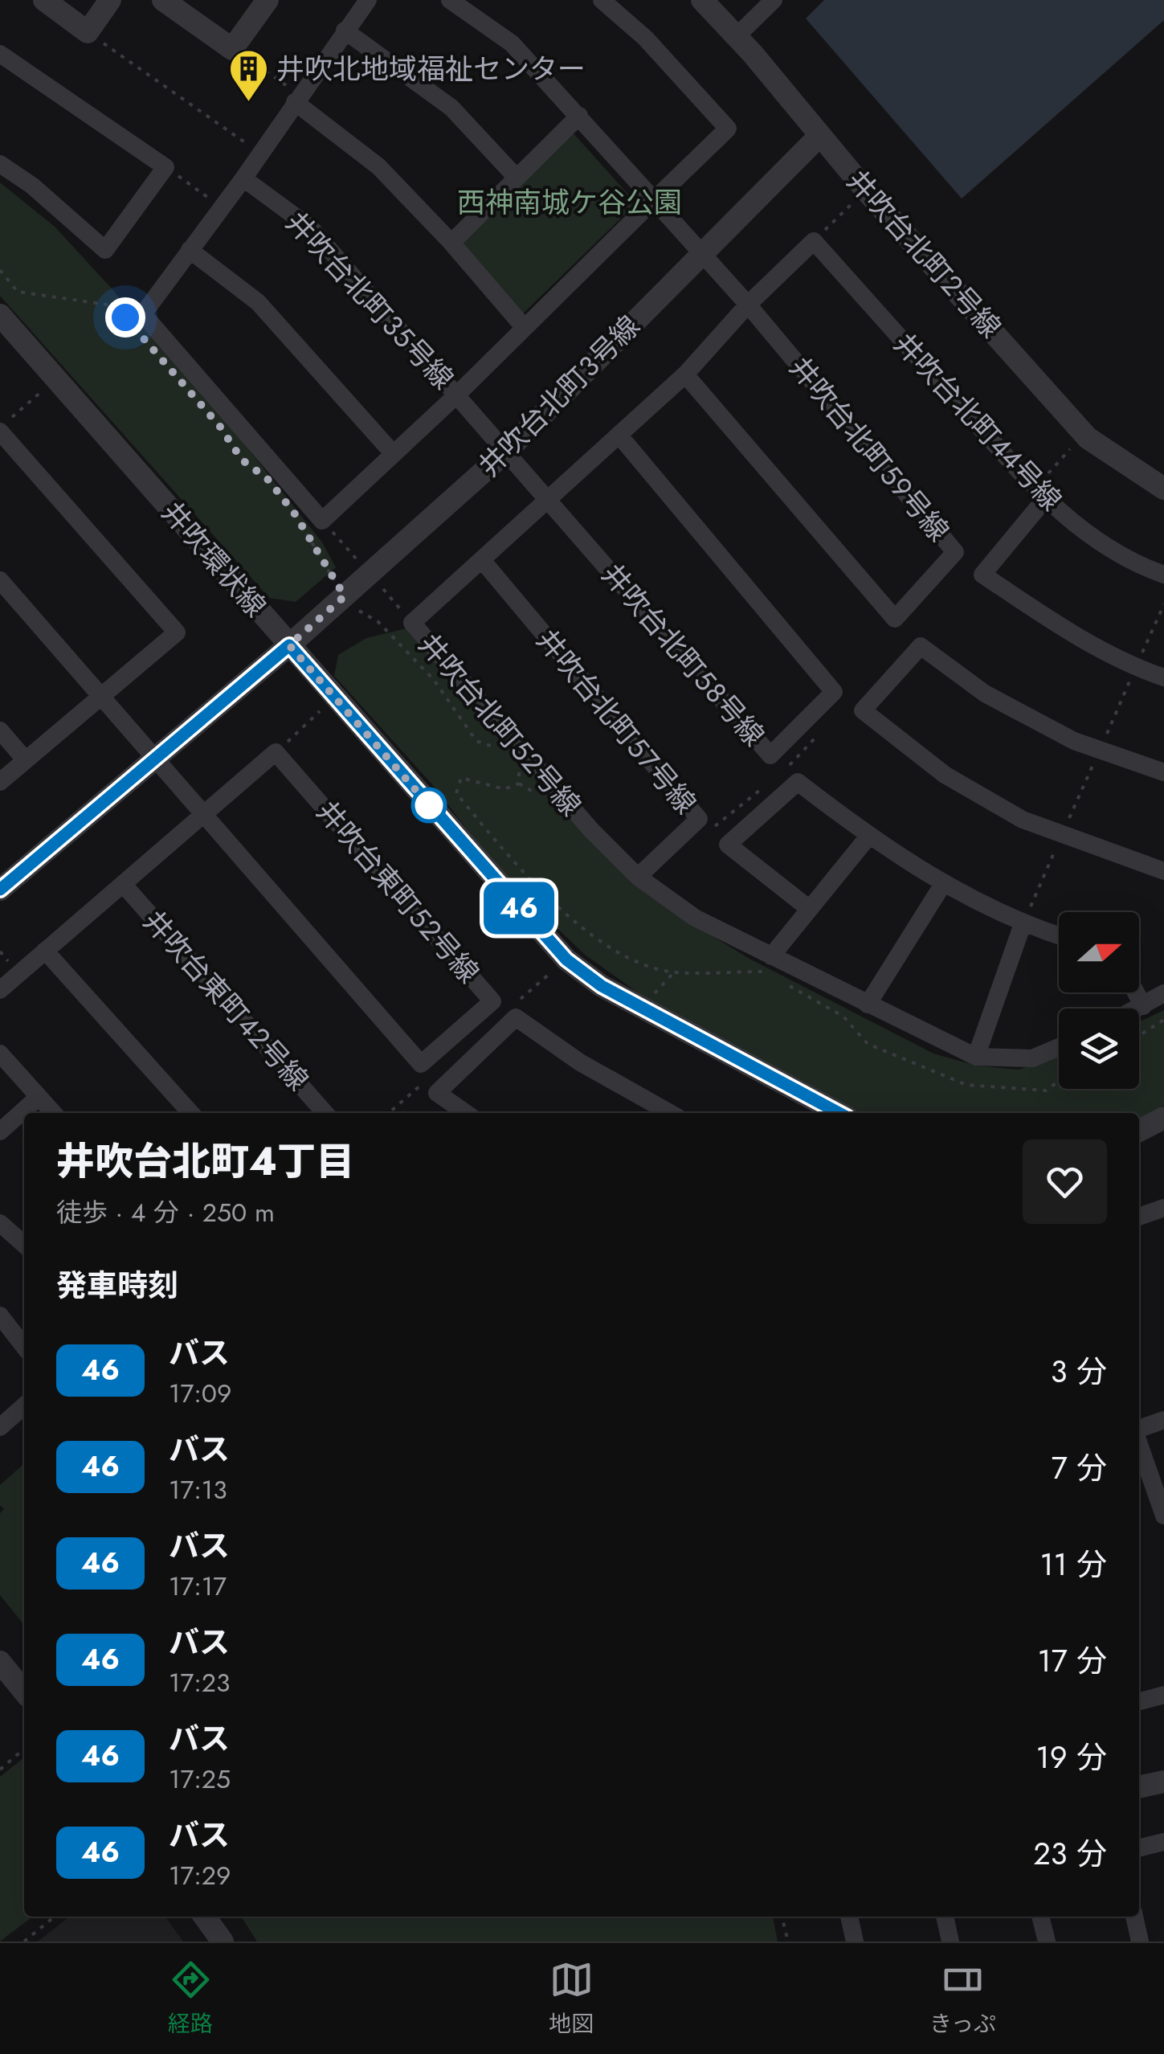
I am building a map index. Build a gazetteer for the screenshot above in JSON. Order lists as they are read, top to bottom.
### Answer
{
  "streets": {
    "street": [
      "井吹台北町２号線",
      "井吹台北町３５号線",
      "井吹台北町３号線",
      "井吹台北町４４号線",
      "井吹台北町５９号線",
      "井吹環状線",
      "井吹台北町５８号線",
      "井吹台北町５７号線",
      "井吹台北町５２号線",
      "井吹台東町５２号線",
      "井吹台東町４２号線"
    ]
  },
  "crossings": [
    ["井吹台北町２号線", "井吹台北町３号線"],
    ["井吹台北町３５号線", "井吹台北町３号線"],
    ["井吹台北町３５号線", "井吹台北町５８号線"],
    ["井吹台北町３号線", "井吹台北町５９号線"],
    ["井吹台北町３号線", "井吹環状線"],
    ["井吹台北町３号線", "井吹台北町５８号線"],
    ["井吹台北町３号線", "井吹台東町５２号線"],
    ["井吹台北町４４号線", "井吹台北町５２号線"],
    ["井吹台北町５９号線", "井吹台北町５２号線"],
    ["井吹台北町５８号線", "井吹台北町５２号線"],
    ["井吹台北町５７号線", "井吹台北町５２号線"]
  ],
  "parks": ["西神南城ケ谷公園"],
  "places": {
    "building": ["井吹北地域福祉センター"]
  },
  "lines": ["bus line 46"],
  "north": "right",
  "page": {
    "on_map": "46",
    "heading": [
      ["井吹台北町4丁目", "徒歩 · 4 分 · 250 m"],
      "発車時刻"
    ],
    "list": [
      {
        "mark": "46",
        "name": "バス",
        "note": "17:09",
        "value": "3 分"
      },
      {
        "mark": "46",
        "name": "バス",
        "note": "17:13",
        "value": "7 分"
      },
      {
        "mark": "46",
        "name": "バス",
        "note": "17:17",
        "value": "11 分"
      },
      {
        "mark": "46",
        "name": "バス",
        "note": "17:23",
        "value": "17 分"
      },
      {
        "mark": "46",
        "name": "バス",
        "note": "17:25",
        "value": "19 分"
      },
      {
        "mark": "46",
        "name": "バス",
        "note": "17:29",
        "value": "23 分"
      }
    ],
    "tabs": ["経路", "地図", "きっぷ"]
  }
}
